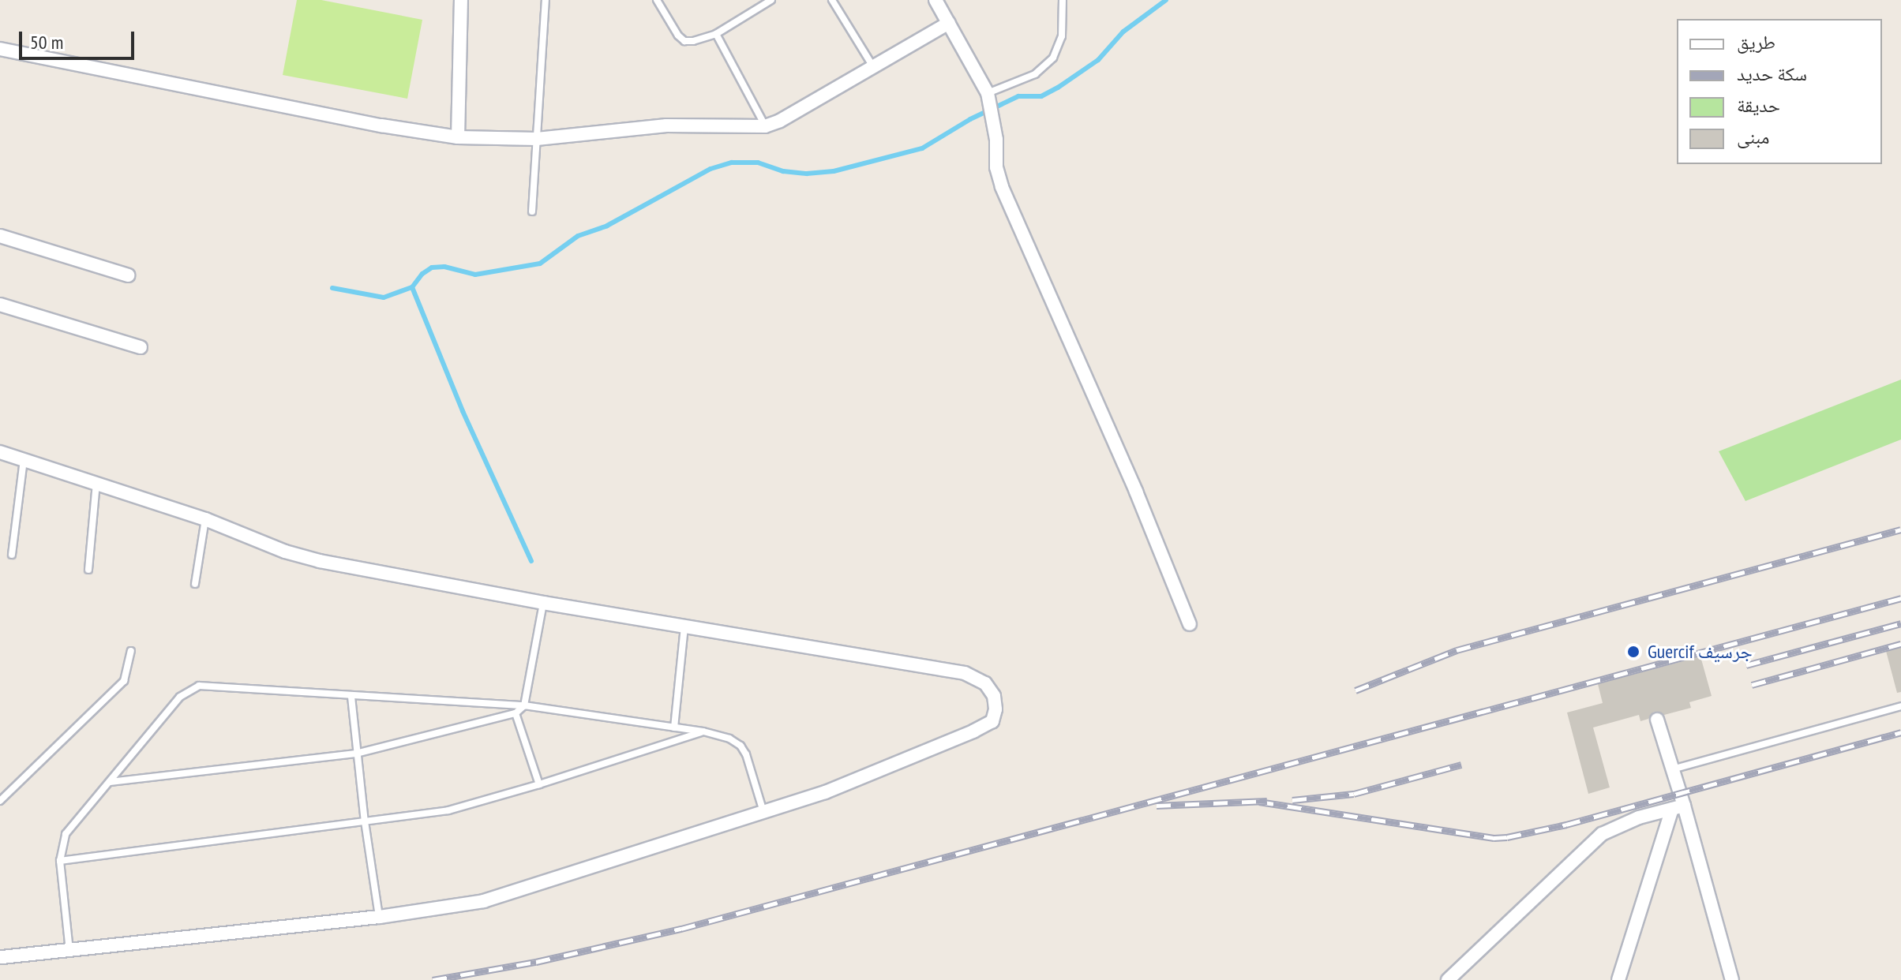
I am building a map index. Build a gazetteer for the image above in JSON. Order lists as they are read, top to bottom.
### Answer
{
  "places": ["Guercif جرسيف"],
  "legend": [
    "طريق",
    "سكة حديد",
    "حديقة",
    "مبنى"
  ],
  "scale_bar": "50 m"
}
